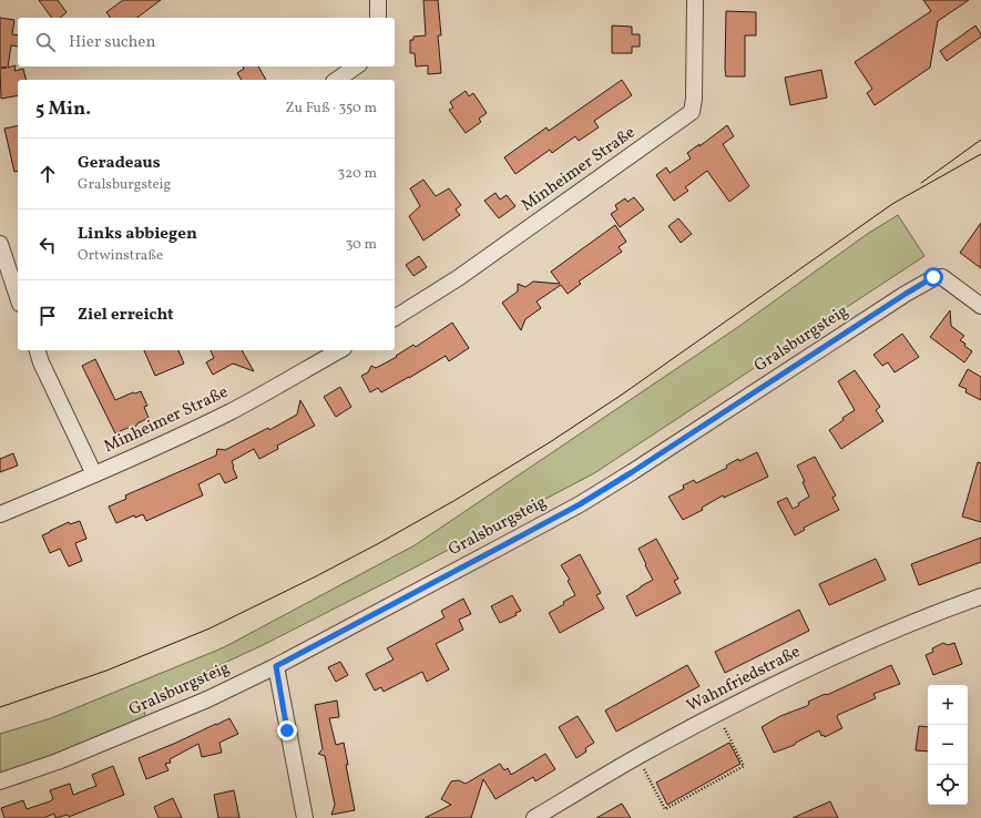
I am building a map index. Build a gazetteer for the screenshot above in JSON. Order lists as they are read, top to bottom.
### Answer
{
  "streets": {
    "street": ["Minheimer Straße", "Gralsburgsteig", "Wahnfriedstraße"]
  },
  "page": {
    "search": "Hier suchen",
    "heading": ["5 Min.", "Zu Fuß · 350 m"],
    "list": [
      ["Geradeaus", "Gralsburgsteig", "320 m"],
      ["Links abbiegen", "Ortwinstraße", "30 m"],
      "Ziel erreicht"
    ],
    "map_buttons": ["+", "−"]
  }
}
